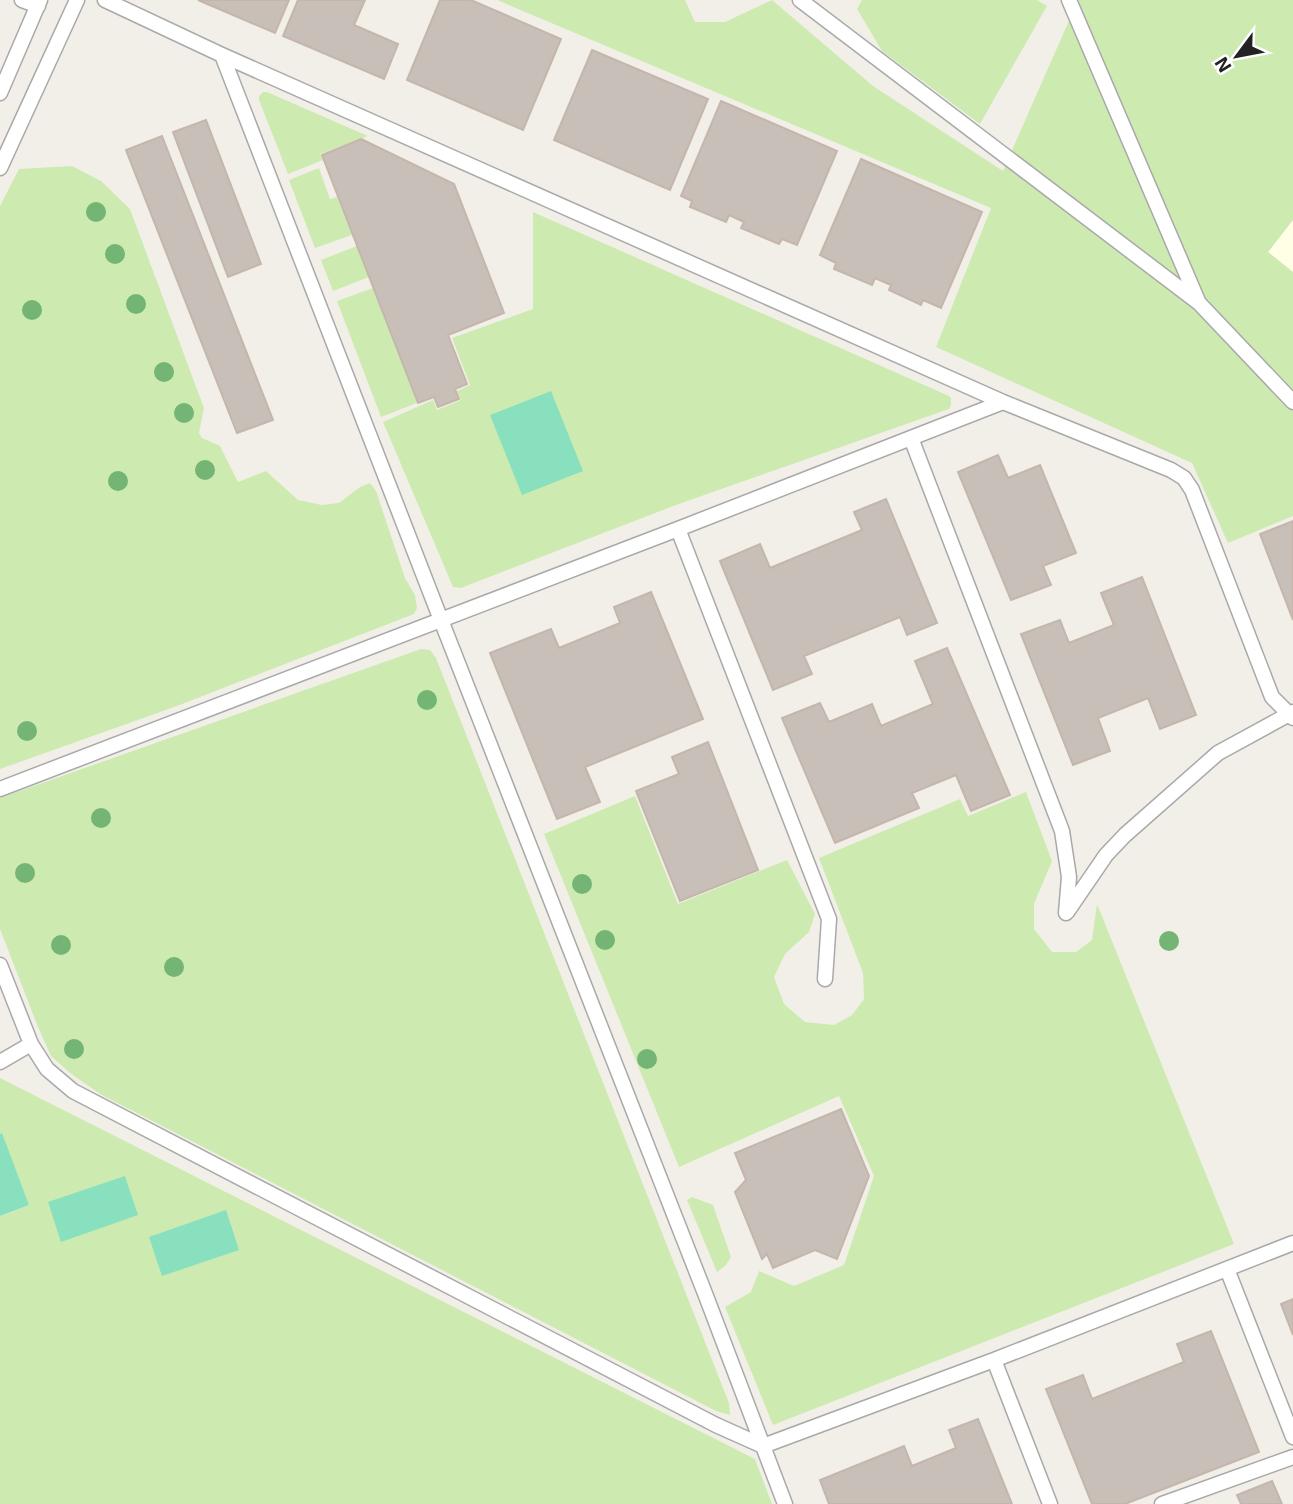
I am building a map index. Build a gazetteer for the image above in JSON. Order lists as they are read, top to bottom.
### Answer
{
  "north": "bottom left"
}
